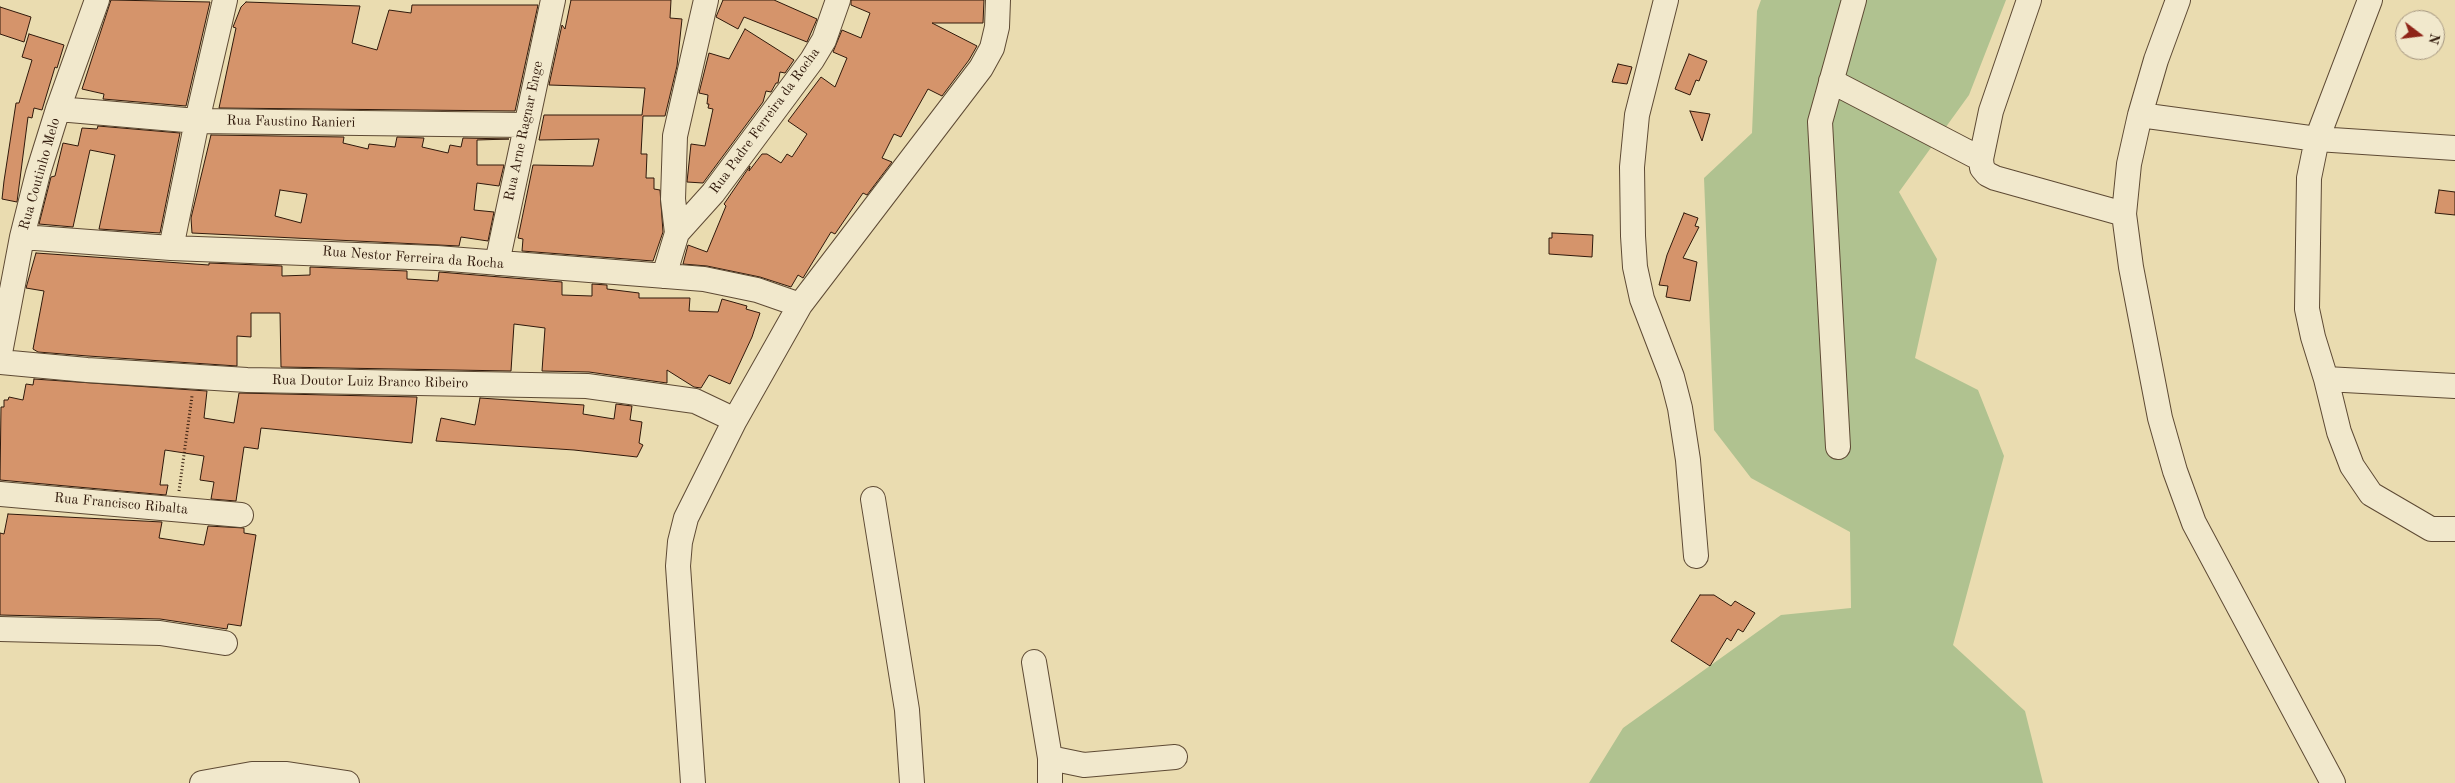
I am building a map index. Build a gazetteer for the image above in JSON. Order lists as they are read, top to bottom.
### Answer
{
  "streets": {
    "street": [
      "Rua Padre Ferreira da Rocha",
      "Rua Faustino Ranieri",
      "Rua Arne Ragnar Enge",
      "Rua Coutinho Melo",
      "Rua Nestor Ferreira da Rocha",
      "Rua Doutor Luiz Branco Ribeiro",
      "Rua Francisco Ribalta"
    ]
  },
  "crossings": [
    ["Rua Padre Ferreira da Rocha", "Rua Nestor Ferreira da Rocha"],
    ["Rua Faustino Ranieri", "Rua Arne Ragnar Enge"],
    ["Rua Faustino Ranieri", "Rua Coutinho Melo"],
    ["Rua Arne Ragnar Enge", "Rua Nestor Ferreira da Rocha"],
    ["Rua Coutinho Melo", "Rua Nestor Ferreira da Rocha"]
  ],
  "north": "right"
}
